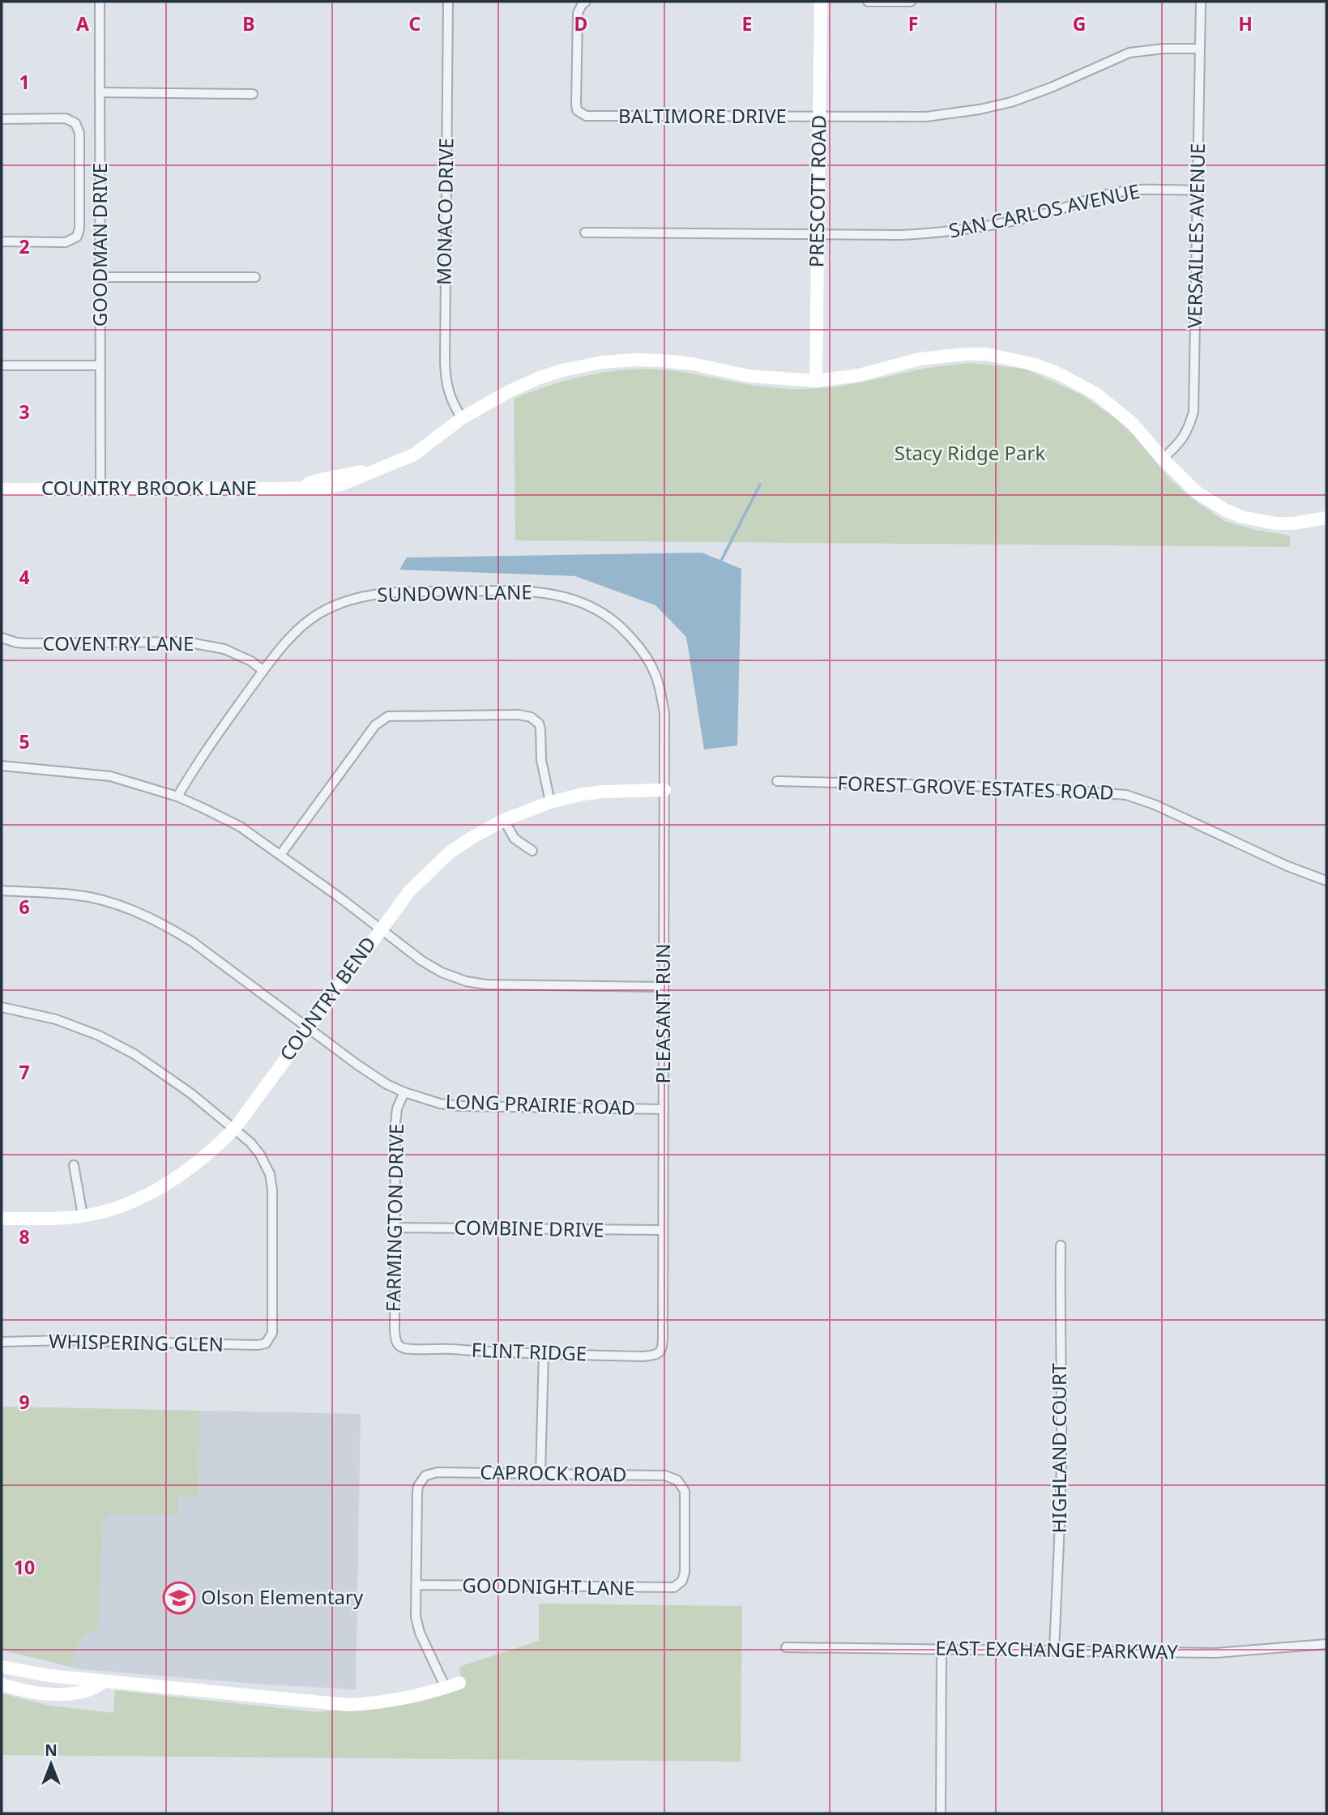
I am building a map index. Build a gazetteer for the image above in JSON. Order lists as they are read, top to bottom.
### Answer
{
  "streets": {
    "street": [
      "BALTIMORE DRIVE",
      "PRESCOTT ROAD",
      "MONACO DRIVE",
      "SAN CARLOS AVENUE",
      "VERSAILLES AVENUE",
      "GOODMAN DRIVE",
      "COUNTRY BROOK LANE",
      "SUNDOWN LANE",
      "COVENTRY LANE",
      "FOREST GROVE ESTATES ROAD",
      "COUNTRY BEND",
      "PLEASANT RUN",
      "LONG PRAIRIE ROAD",
      "FARMINGTON DRIVE",
      "COMBINE DRIVE",
      "WHISPERING GLEN",
      "FLINT RIDGE",
      "HIGHLAND COURT",
      "CAPROCK ROAD",
      "GOODNIGHT LANE",
      "EAST EXCHANGE PARKWAY"
    ]
  },
  "crossings": [
    ["BALTIMORE DRIVE", "PRESCOTT ROAD"],
    ["BALTIMORE DRIVE", "VERSAILLES AVENUE"],
    ["PRESCOTT ROAD", "SAN CARLOS AVENUE"],
    ["PRESCOTT ROAD", "COUNTRY BROOK LANE"],
    ["MONACO DRIVE", "COUNTRY BROOK LANE"],
    ["SAN CARLOS AVENUE", "VERSAILLES AVENUE"],
    ["VERSAILLES AVENUE", "COUNTRY BROOK LANE"],
    ["GOODMAN DRIVE", "COUNTRY BROOK LANE"],
    ["SUNDOWN LANE", "COVENTRY LANE"],
    ["SUNDOWN LANE", "PLEASANT RUN"],
    ["COUNTRY BEND", "PLEASANT RUN"],
    ["COUNTRY BEND", "LONG PRAIRIE ROAD"],
    ["COUNTRY BEND", "WHISPERING GLEN"],
    ["PLEASANT RUN", "LONG PRAIRIE ROAD"],
    ["PLEASANT RUN", "COMBINE DRIVE"],
    ["PLEASANT RUN", "FLINT RIDGE"],
    ["LONG PRAIRIE ROAD", "FARMINGTON DRIVE"],
    ["FARMINGTON DRIVE", "COMBINE DRIVE"],
    ["FARMINGTON DRIVE", "FLINT RIDGE"],
    ["HIGHLAND COURT", "EAST EXCHANGE PARKWAY"],
    ["CAPROCK ROAD", "GOODNIGHT LANE"]
  ],
  "parks": ["Stacy Ridge Park"],
  "places": {
    "school or university": ["Olson Elementary"]
  },
  "north": "top",
  "grid": {
    "columns": [
      "A",
      "B",
      "C",
      "D",
      "E",
      "F",
      "G",
      "H"
    ],
    "rows": [
      "1",
      "2",
      "3",
      "4",
      "5",
      "6",
      "7",
      "8",
      "9",
      "10"
    ]
  }
}
